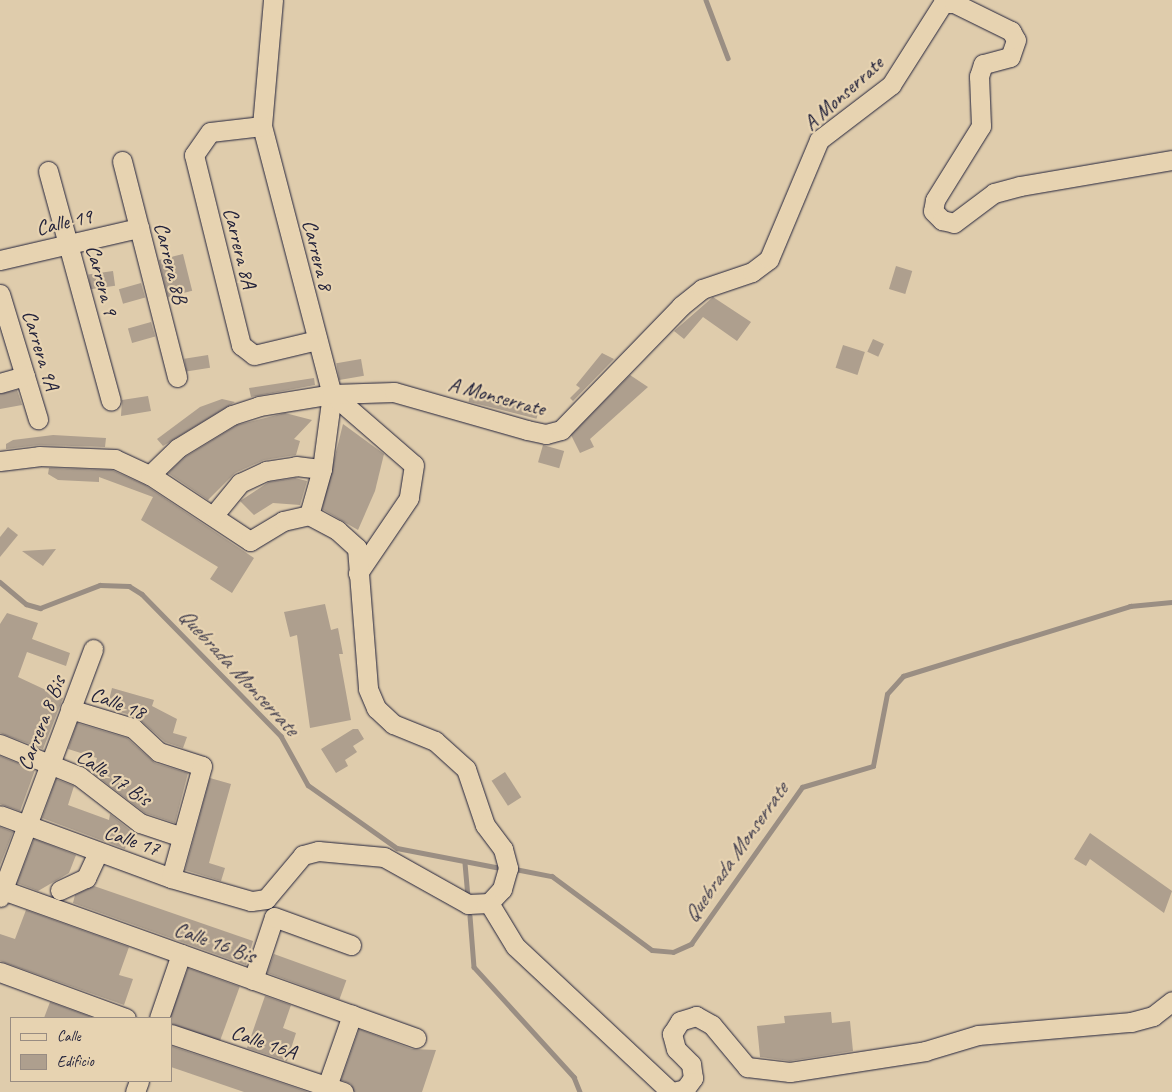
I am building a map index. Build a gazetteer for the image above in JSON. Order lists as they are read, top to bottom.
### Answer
{
  "streets": {
    "street": [
      "A Monserrate",
      "Calle 19",
      "Carrera 8A",
      "Carrera 8",
      "Carrera 8B",
      "Carrera 9",
      "Carrera 9A",
      "Calle 18",
      "Carrera 8 Bis",
      "Calle 17 Bis",
      "Calle 17",
      "Calle 16 Bis",
      "Calle 16A"
    ]
  },
  "crossings": [
    ["A Monserrate", "Carrera 8"],
    ["Calle 19", "Carrera 8B"],
    ["Calle 19", "Carrera 9"],
    ["Carrera 8A", "Carrera 8"],
    ["Calle 18", "Carrera 8 Bis"],
    ["Calle 18", "Calle 17 Bis"],
    ["Carrera 8 Bis", "Calle 17 Bis"],
    ["Carrera 8 Bis", "Calle 17"],
    ["Carrera 8 Bis", "Calle 16 Bis"]
  ],
  "water": ["Quebrada Monserrate"],
  "legend": ["Calle", "Edificio"]
}
